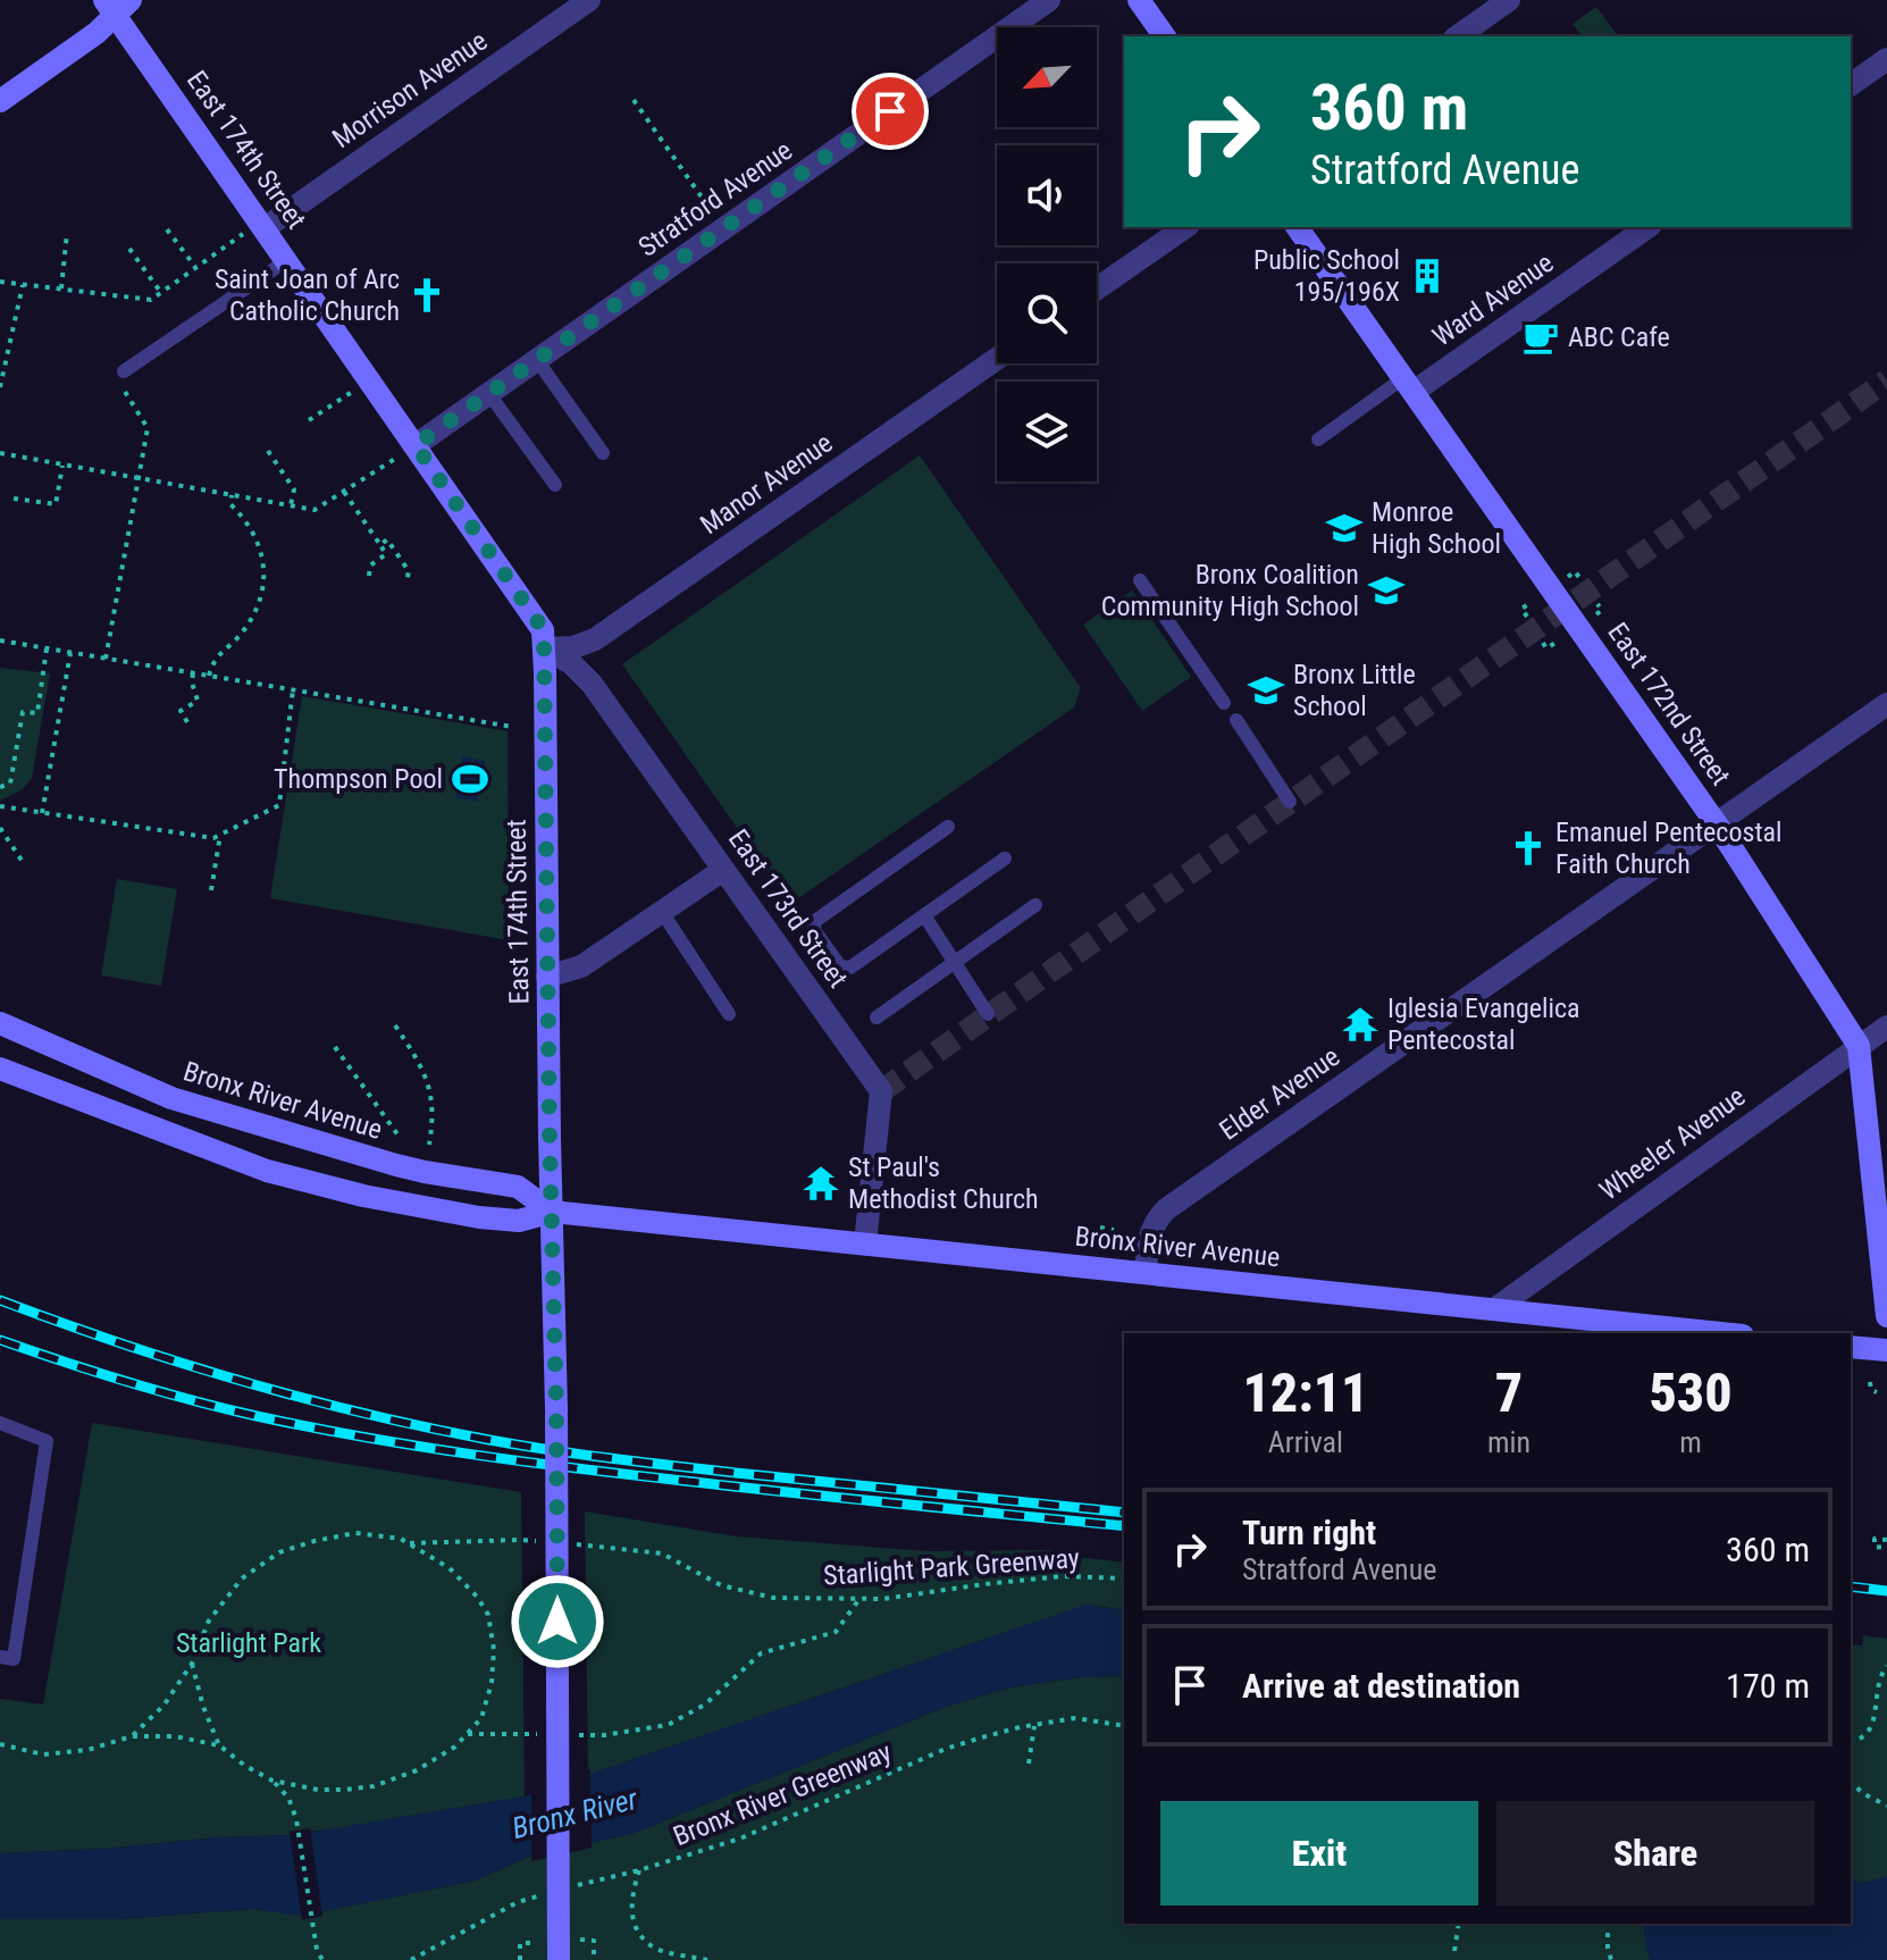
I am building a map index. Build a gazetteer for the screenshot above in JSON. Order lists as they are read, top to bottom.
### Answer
{
  "streets": {
    "main road": ["East 174th Street", "East 172nd Street", "Bronx River Avenue"],
    "street": [
      "Morrison Avenue",
      "Stratford Avenue",
      "Ward Avenue",
      "Manor Avenue",
      "East 173rd Street",
      "Elder Avenue",
      "Wheeler Avenue"
    ],
    "path": ["Starlight Park Greenway", "Bronx River Greenway"]
  },
  "crossings": [
    ["Morrison Avenue", "East 174th Street"],
    ["East 174th Street", "Stratford Avenue"],
    ["East 174th Street", "Manor Avenue"],
    ["East 174th Street", "East 173rd Street"],
    ["East 174th Street", "Bronx River Avenue"],
    ["Ward Avenue", "East 172nd Street"],
    ["Manor Avenue", "East 173rd Street"],
    ["East 172nd Street", "Elder Avenue"],
    ["East 172nd Street", "Wheeler Avenue"],
    ["East 173rd Street", "Bronx River Avenue"],
    ["Elder Avenue", "Bronx River Avenue"],
    ["Bronx River Avenue", "Wheeler Avenue"]
  ],
  "water": ["Bronx River"],
  "parks": ["Starlight Park"],
  "places": {
    "building": ["Public School 195/196X"],
    "church": ["Saint Joan of Arc Catholic Church", "Emanuel Pentecostal Faith Church"],
    "cafe": ["ABC Cafe"],
    "school or university": ["Monroe High School", "Bronx Coalition Community High School", "Bronx Little School"],
    "sports": ["Thompson Pool"],
    "temple": ["Iglesia Evangelica Pentecostal", "St Paul's Methodist Church"]
  },
  "north": "bottom left",
  "page": {
    "turn": ["360 m", "Stratford Avenue"],
    "eta": [
      "12:11",
      "Arrival",
      "7",
      "min",
      "530",
      "m"
    ],
    "list": [
      {
        "name": "Turn right",
        "note": "Stratford Avenue",
        "value": "360 m"
      },
      {
        "name": "Arrive at destination",
        "value": "170 m"
      }
    ],
    "buttons": ["Exit", "Share"]
  }
}
